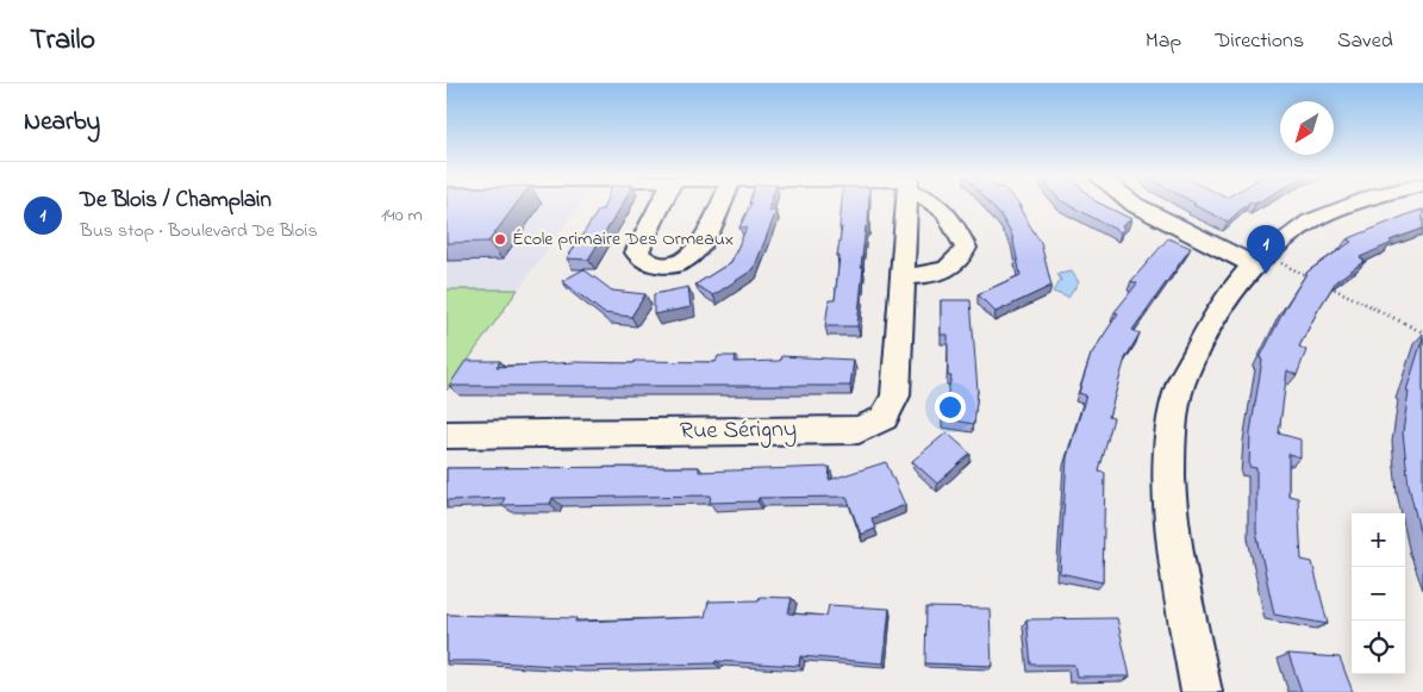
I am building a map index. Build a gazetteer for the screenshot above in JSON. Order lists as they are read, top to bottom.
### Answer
{
  "streets": {
    "street": ["Rue Sérigny"]
  },
  "places": ["École primaire Des Ormeaux"],
  "north": "bottom left",
  "page": {
    "header": "Trailo",
    "nav": ["Map", "Directions", "Saved"],
    "heading": "Nearby",
    "list": [
      {
        "mark": "1",
        "name": "De Blois / Champlain",
        "note": "Bus stop · Boulevard De Blois",
        "value": "140 m"
      }
    ],
    "pins": "1",
    "map_buttons": ["+", "−"]
  }
}
